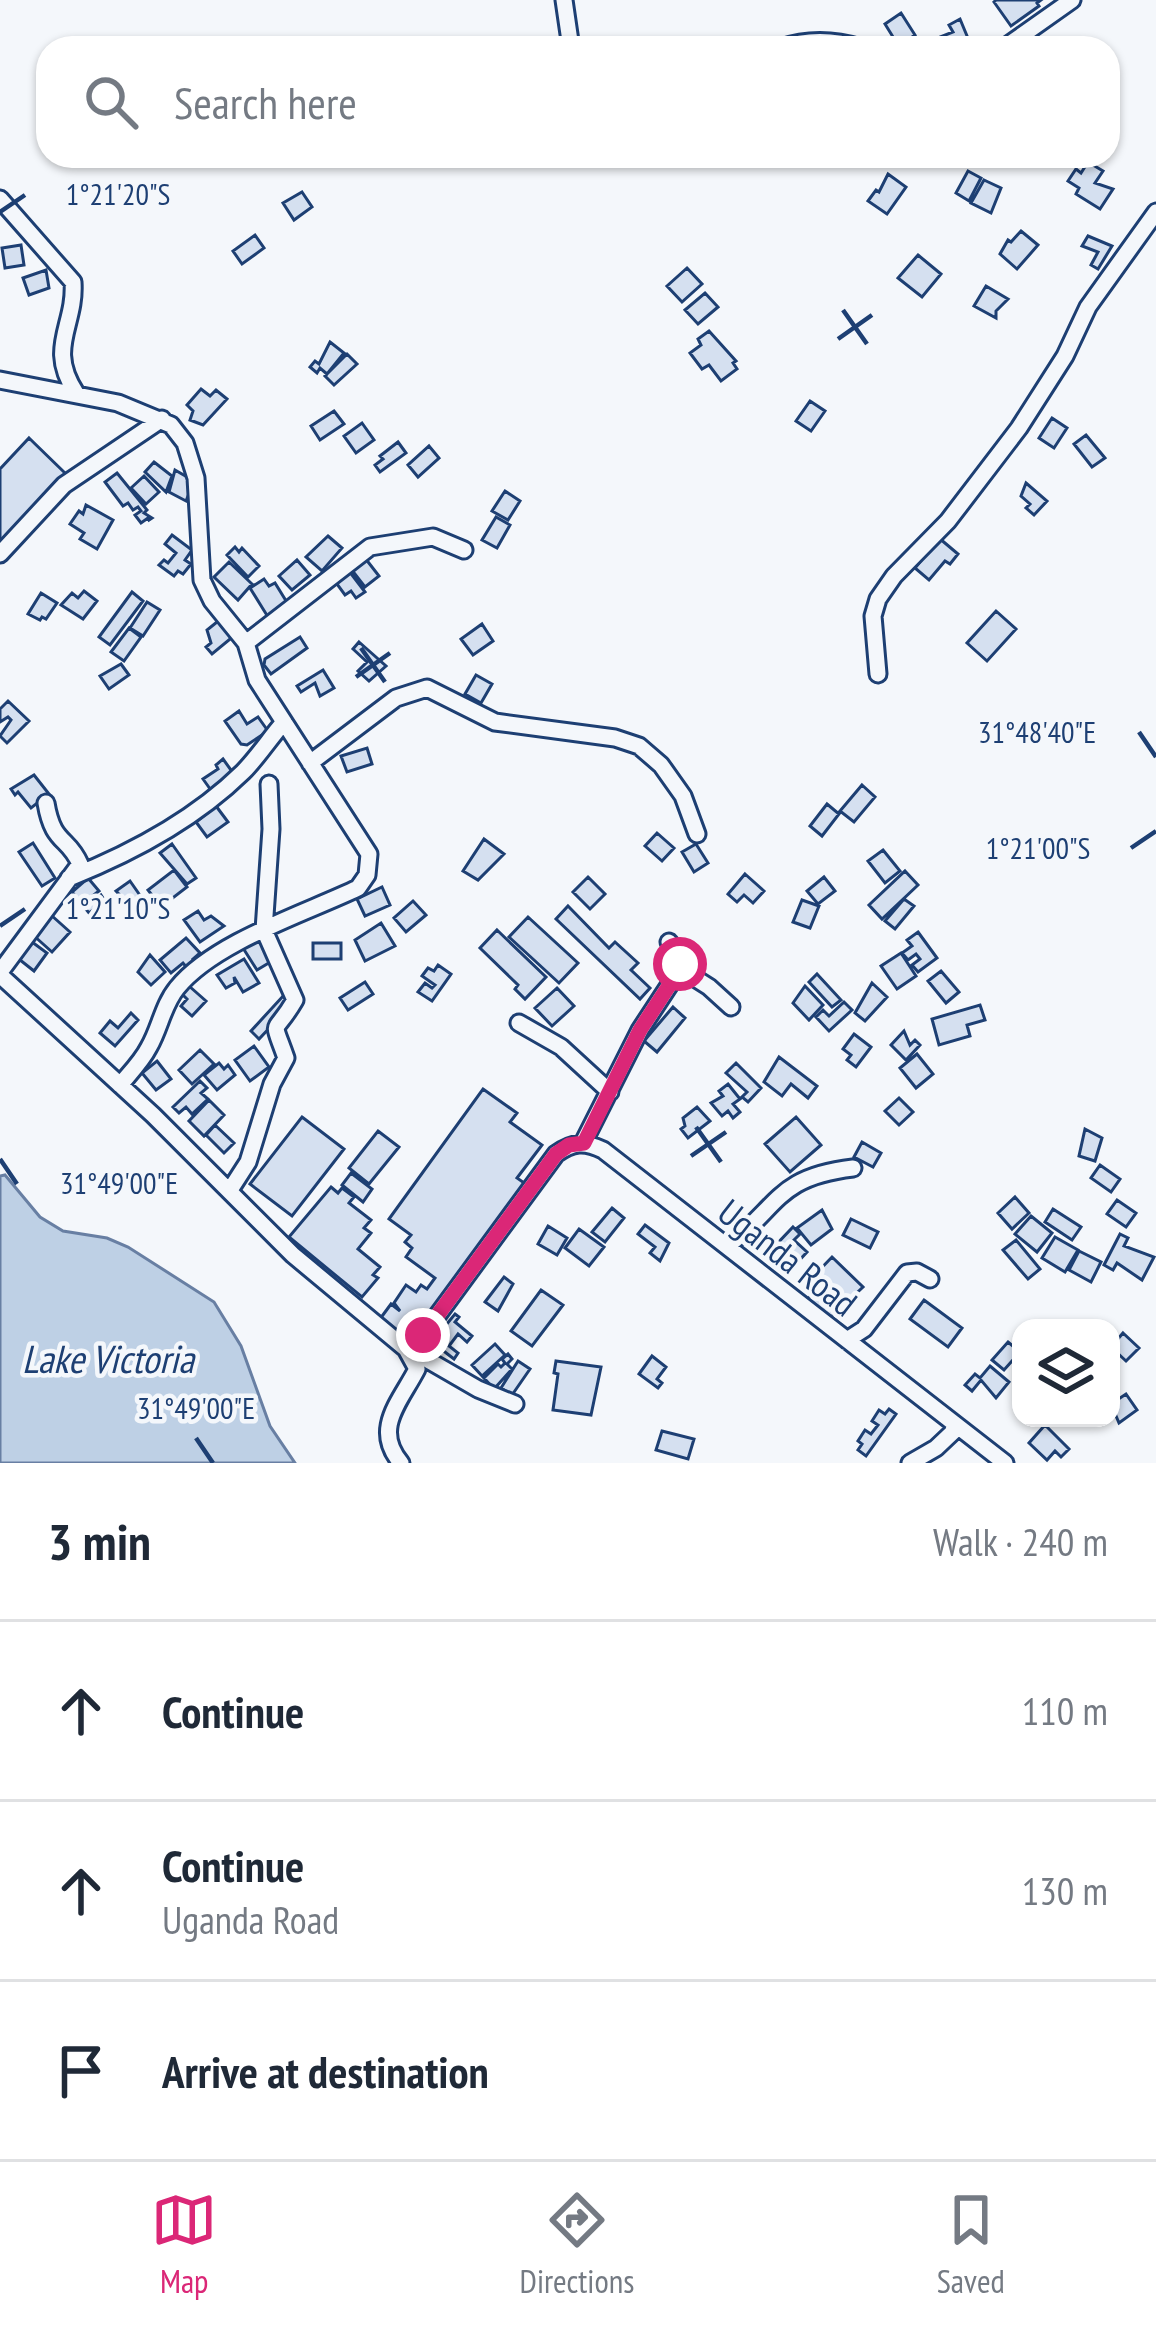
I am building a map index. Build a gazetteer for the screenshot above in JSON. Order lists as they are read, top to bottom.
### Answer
{
  "streets": {
    "street": ["Uganda Road"]
  },
  "water": ["Lake Victoria"],
  "page": {
    "search": "Search here",
    "heading": ["3 min", "Walk · 240 m"],
    "list": [
      ["Continue", "110 m"],
      ["Continue", "Uganda Road", "130 m"],
      "Arrive at destination"
    ],
    "nav": ["Map", "Directions", "Saved"]
  },
  "coordinates": [
    "1°21'20\"S",
    "31°48'40\"E",
    "1°21'00\"S",
    "1°21'10\"S",
    "31°49'00\"E"
  ]
}
